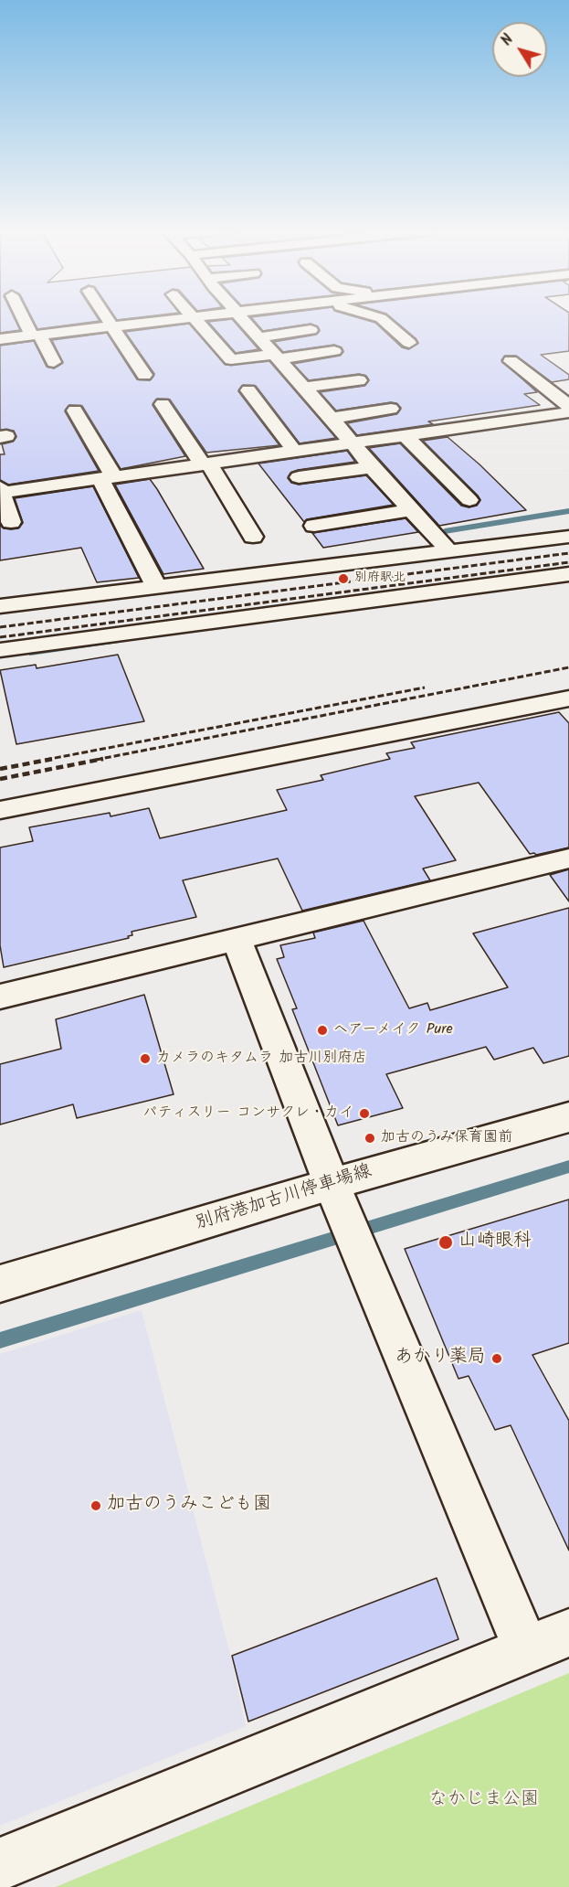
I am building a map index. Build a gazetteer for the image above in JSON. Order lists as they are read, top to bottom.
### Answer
{
  "streets": {
    "street": ["別府港加古川停車場線"]
  },
  "parks": ["なかじま公園"],
  "places": [
    "別府駅北",
    "ヘアーメイク Pure",
    "カメラのキタムラ 加古川別府店",
    "パティスリー コンサクレ・カイ",
    "加古のうみ保育園前",
    "山崎眼科",
    "あかり薬局",
    "加古のうみこども園"
  ],
  "north": "top left"
}
